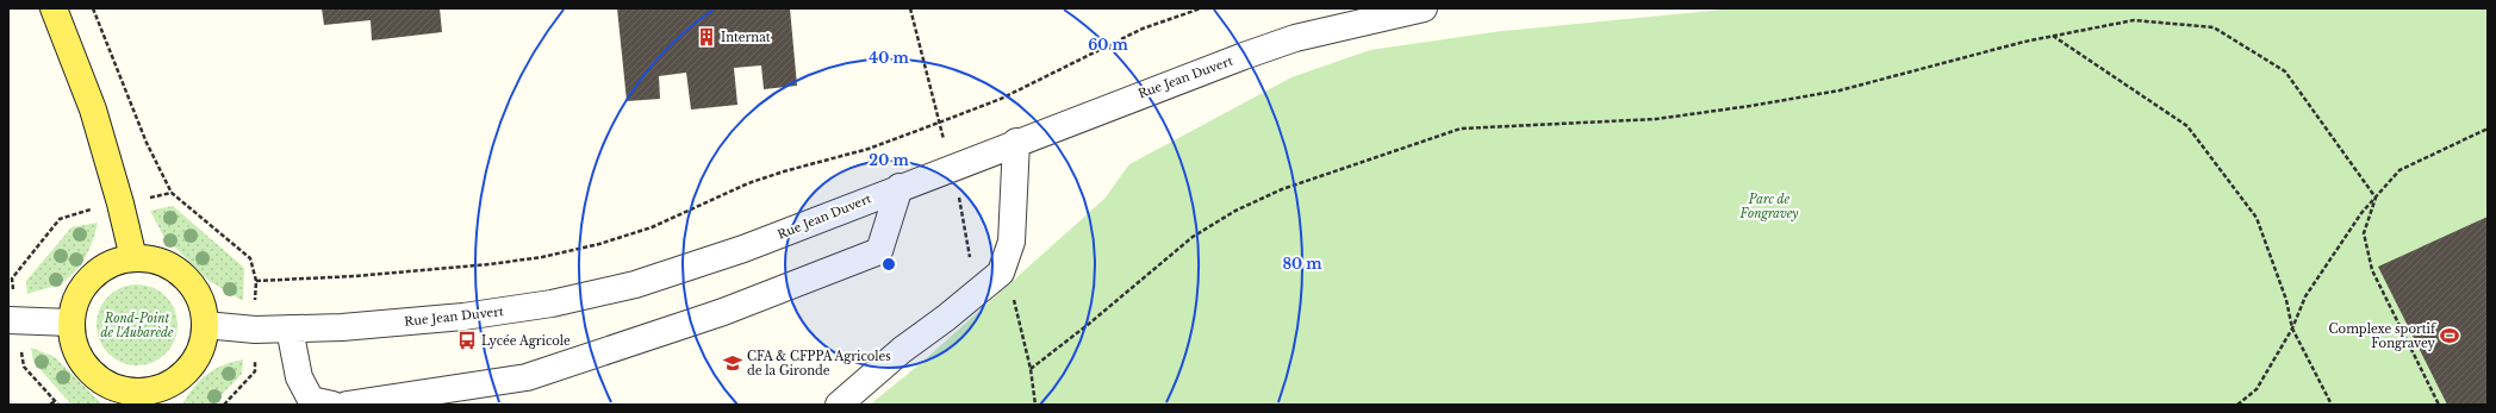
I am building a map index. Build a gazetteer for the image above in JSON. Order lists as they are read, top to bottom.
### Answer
{
  "streets": {
    "street": ["Rue Jean Duvert"]
  },
  "parks": ["Parc de Fongravey", "Rond-Point de l'Aubarède"],
  "places": {
    "building": ["Internat"],
    "sports": ["Complexe sportif Fongravey"],
    "bus stop": ["Lycée Agricole"],
    "school or university": ["CFA & CFPPA Agricoles de la Gironde"]
  },
  "rings": [
    "60 m",
    "40 m",
    "20 m",
    "80 m"
  ]
}
